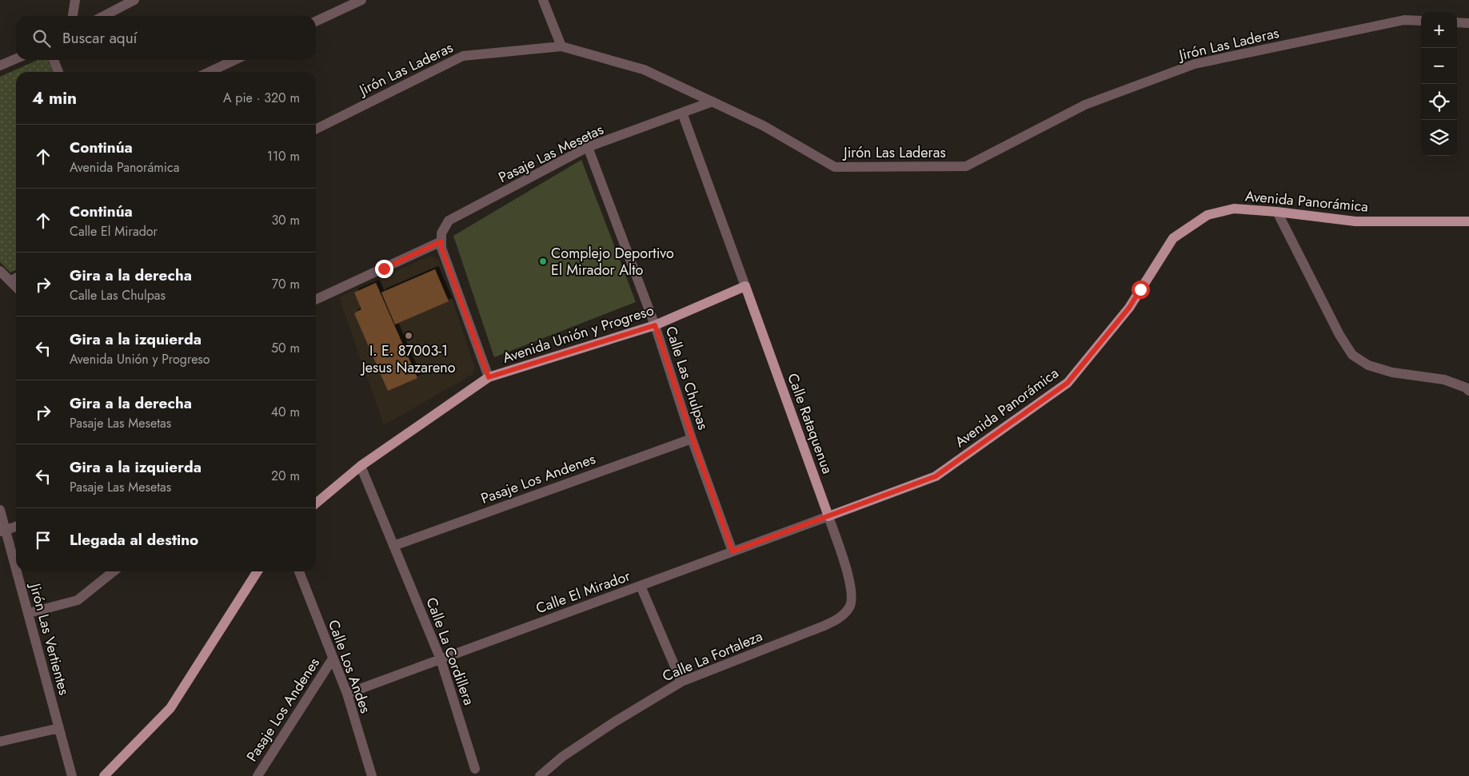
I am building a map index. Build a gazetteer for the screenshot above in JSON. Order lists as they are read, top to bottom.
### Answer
{
  "streets": {
    "main road": ["Avenida Panorámica", "Avenida Unión y Progreso", "Calle Rataquenua"],
    "street": [
      "Jirón Las Laderas",
      "Pasaje Las Mesetas",
      "Calle Las Chulpas",
      "Pasaje Los Andenes",
      "Calle El Mirador",
      "Jirón Las Vertientes",
      "Calle La Cordillera",
      "Calle La Fortaleza",
      "Calle Los Andes"
    ]
  },
  "crossings": [
    ["Jirón Las Laderas", "Pasaje Las Mesetas"],
    ["Pasaje Las Mesetas", "Calle Las Chulpas"],
    ["Avenida Panorámica", "Calle Rataquenua"],
    ["Avenida Panorámica", "Calle El Mirador"],
    ["Avenida Unión y Progreso", "Calle Las Chulpas"],
    ["Avenida Unión y Progreso", "Calle Rataquenua"],
    ["Avenida Unión y Progreso", "Calle La Cordillera"],
    ["Calle Las Chulpas", "Pasaje Los Andenes"],
    ["Calle Las Chulpas", "Calle El Mirador"],
    ["Calle Rataquenua", "Calle El Mirador"],
    ["Calle Rataquenua", "Calle La Fortaleza"],
    ["Pasaje Los Andenes", "Calle La Cordillera"],
    ["Pasaje Los Andenes", "Calle Los Andes"],
    ["Calle El Mirador", "Calle La Cordillera"],
    ["Calle El Mirador", "Calle Los Andes"]
  ],
  "places": ["Complejo Deportivo El Mirador Alto", "I. E. 87003-1 Jesus Nazareno"],
  "page": {
    "map_buttons": ["+", "−"],
    "search": "Buscar aquí",
    "heading": ["4 min", "A pie · 320 m"],
    "list": [
      ["Continúa", "Avenida Panorámica", "110 m"],
      ["Continúa", "Calle El Mirador", "30 m"],
      ["Gira a la derecha", "Calle Las Chulpas", "70 m"],
      ["Gira a la izquierda", "Avenida Unión y Progreso", "50 m"],
      ["Gira a la derecha", "Pasaje Las Mesetas", "40 m"],
      ["Gira a la izquierda", "Pasaje Las Mesetas", "20 m"],
      "Llegada al destino"
    ]
  }
}
